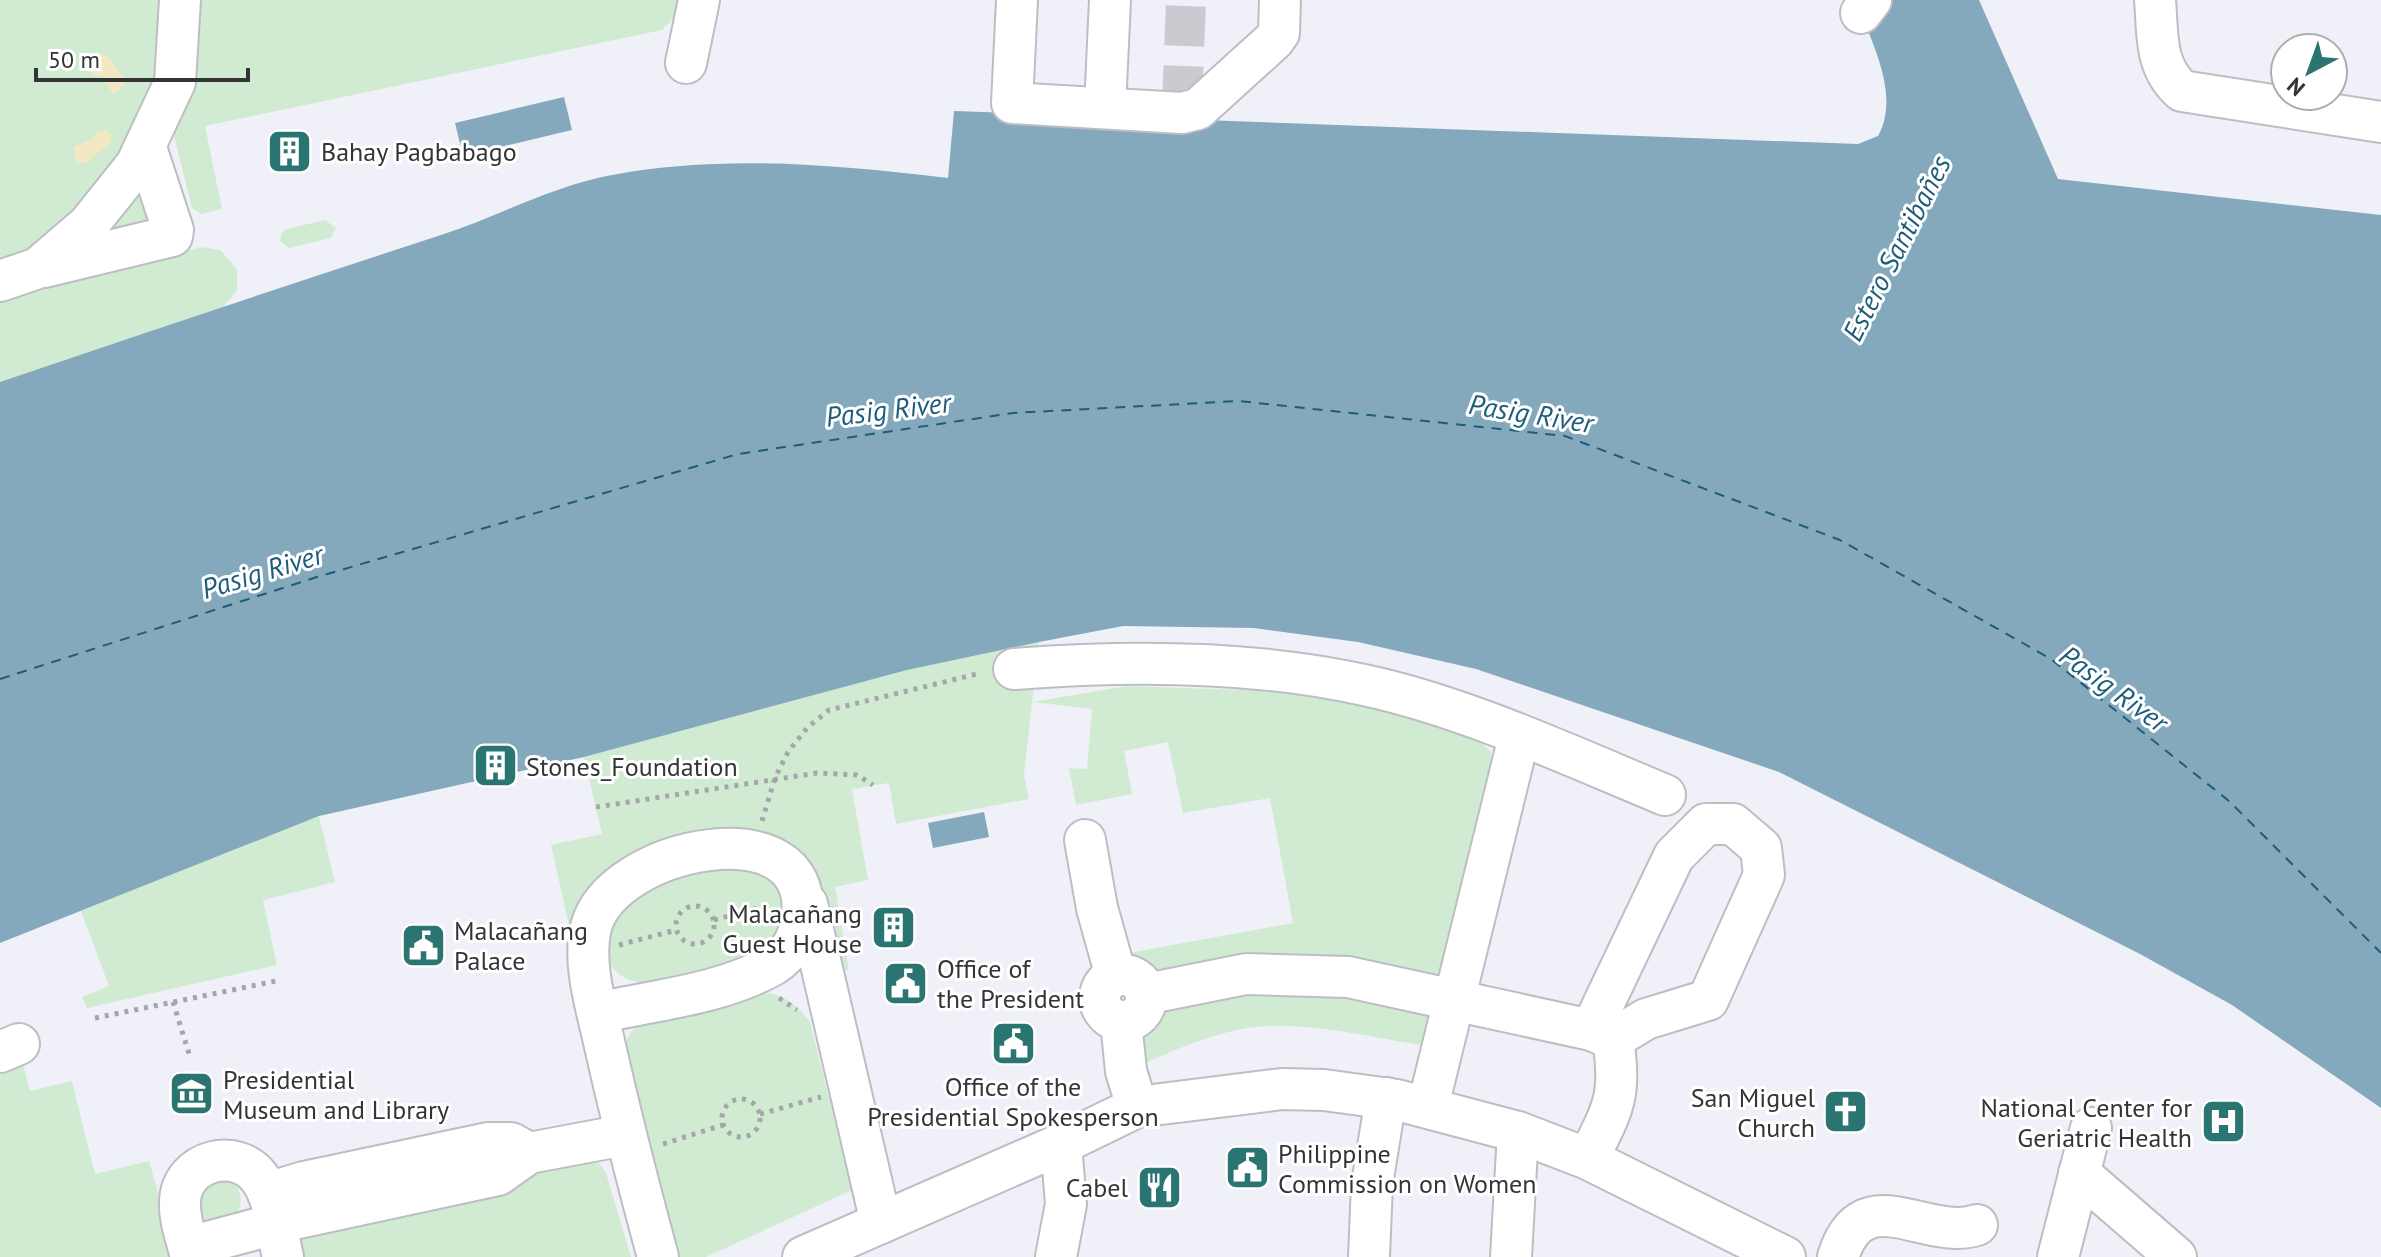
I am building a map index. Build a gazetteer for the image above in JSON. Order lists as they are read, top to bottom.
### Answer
{
  "water": ["Estero Santibañes", "Pasig River"],
  "places": {
    "building": ["Bahay Pagbabago", "Stones_Foundation", "Malacañang Guest House"],
    "public building": [
      "Malacañang Palace",
      "Office of the President",
      "Office of the Presidential Spokesperson",
      "Philippine Commission on Women"
    ],
    "museum": ["Presidential Museum and Library"],
    "church": ["San Miguel Church"],
    "hospital": ["National Center for Geriatric Health"],
    "restaurant": ["Cabel"]
  },
  "scale_bar": "50 m",
  "north": "bottom left"
}
